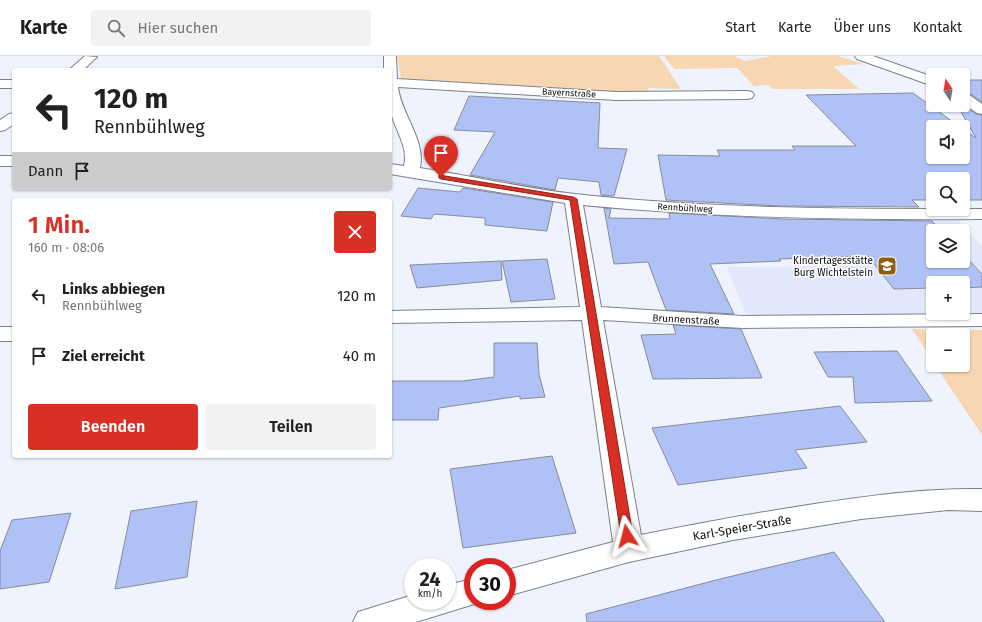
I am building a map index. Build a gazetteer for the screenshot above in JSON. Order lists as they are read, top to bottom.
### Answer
{
  "streets": {
    "street": [
      "Bayernstraße",
      "Rennbühlweg",
      "Brunnenstraße",
      "Karl-Speier-Straße"
    ]
  },
  "places": {
    "school or university": ["Kindertagesstätte Burg Wichtelstein"]
  },
  "north": "top",
  "page": {
    "header": "Karte",
    "search": "Hier suchen",
    "nav": [
      "Start",
      "Karte",
      "Über uns",
      "Kontakt"
    ],
    "map_buttons": ["+", "−"],
    "turn": ["120 m", "Rennbühlweg"],
    "then": "Dann",
    "heading": ["1 Min.", "160 m · 08:06"],
    "list": [
      {
        "name": "Links abbiegen",
        "note": "Rennbühlweg",
        "value": "120 m"
      },
      {
        "name": "Ziel erreicht",
        "value": "40 m"
      }
    ],
    "buttons": ["Beenden", "Teilen"],
    "speed": "24 km/h",
    "limit": "30"
  }
}
